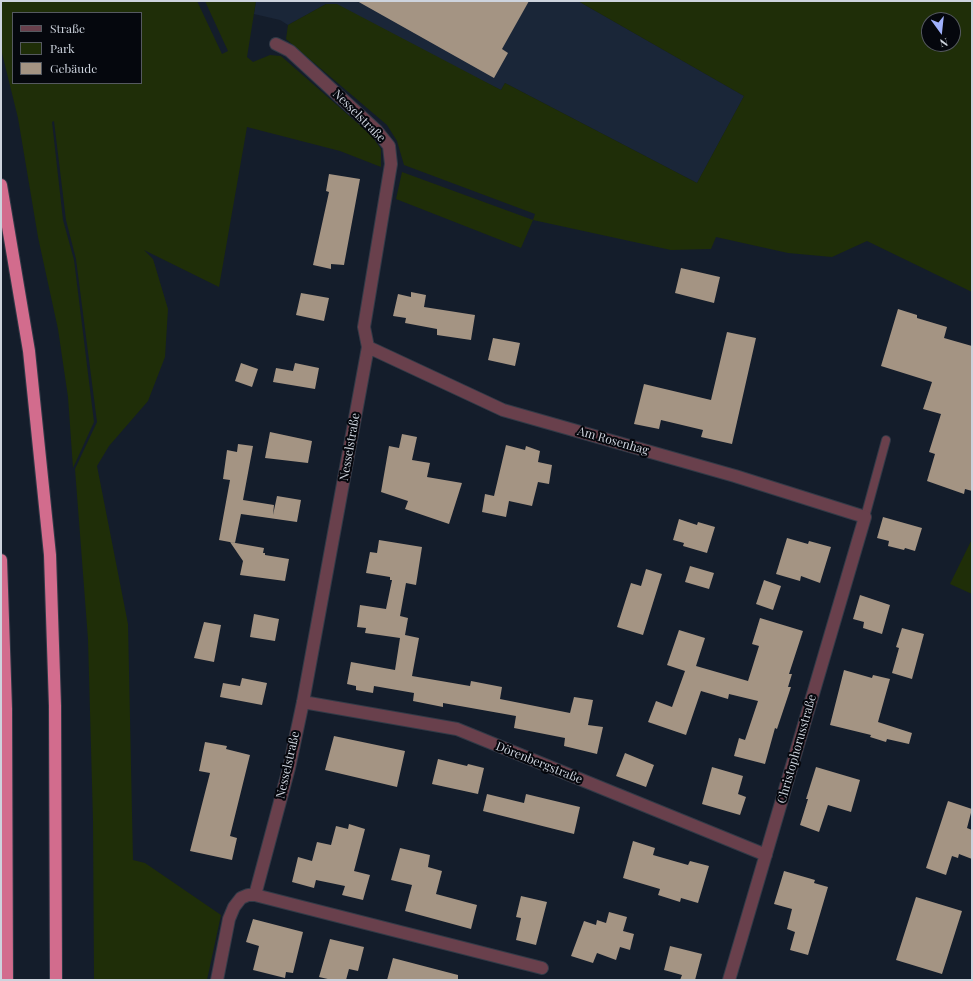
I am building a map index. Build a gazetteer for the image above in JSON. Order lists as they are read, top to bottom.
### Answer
{
  "streets": {
    "street": [
      "Nesselstraße",
      "Am Rosenhag",
      "Christophorusstraße",
      "Dörenbergstraße"
    ]
  },
  "crossings": [
    ["Nesselstraße", "Am Rosenhag"],
    ["Nesselstraße", "Dörenbergstraße"],
    ["Am Rosenhag", "Christophorusstraße"],
    ["Christophorusstraße", "Dörenbergstraße"]
  ],
  "legend": ["Straße", "Park", "Gebäude"],
  "north": "bottom"
}
